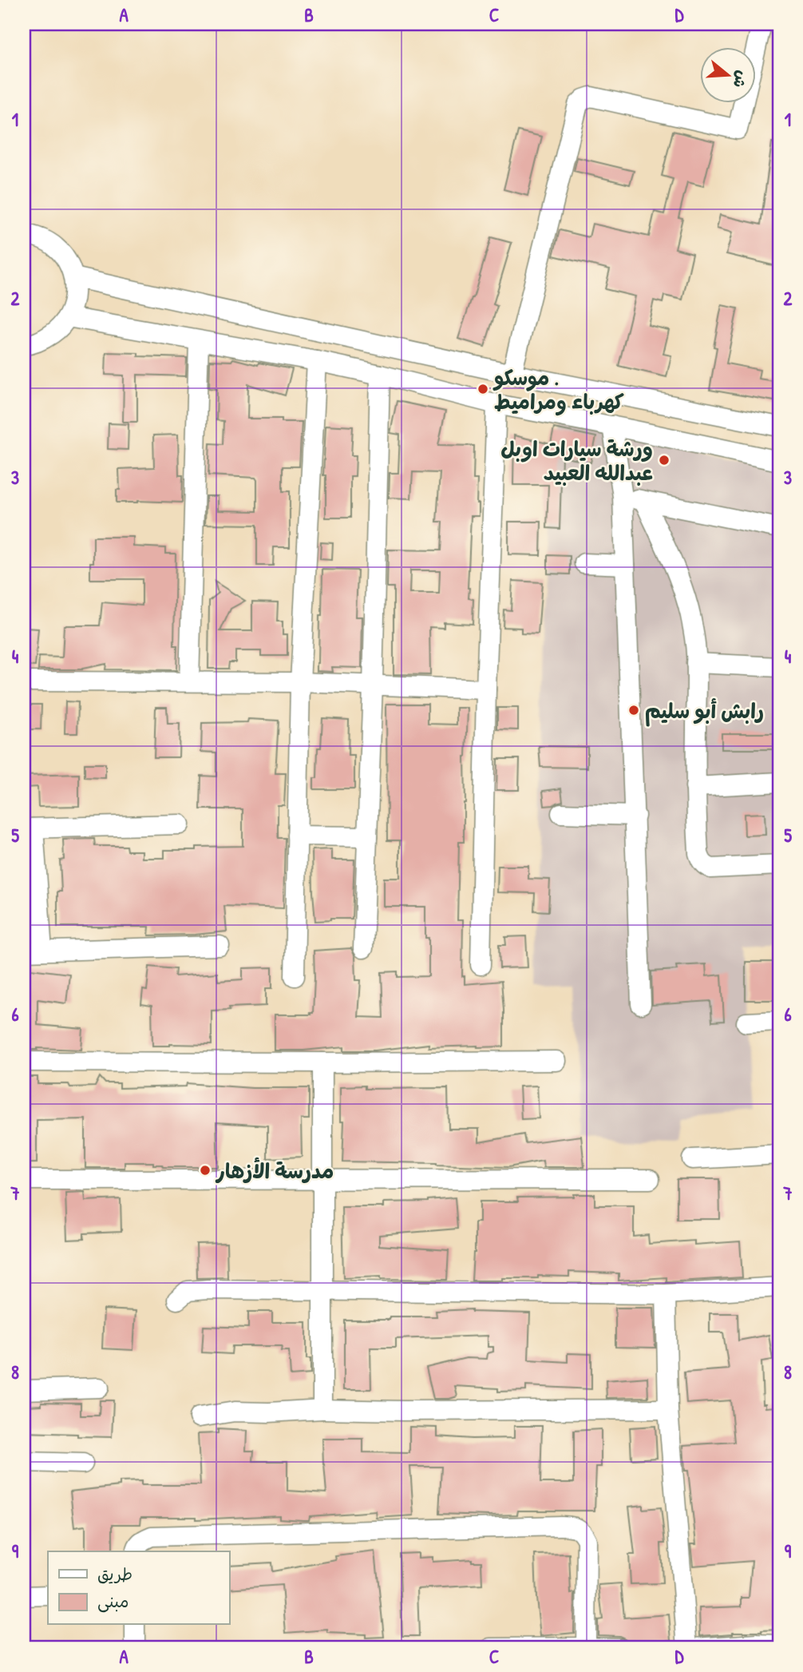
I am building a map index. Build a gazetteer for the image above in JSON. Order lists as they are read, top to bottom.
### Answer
{
  "places": [
    "موسكو . كهرباء ومراميط",
    "ورشة سيارات اوبل عبدالله العبيد",
    "رابش أبو سليم",
    "مدرسة الأزهار"
  ],
  "legend": ["طريق", "مبنى"],
  "north": "right",
  "grid": {
    "columns": [
      "A",
      "B",
      "C",
      "D"
    ],
    "rows": [
      "1",
      "2",
      "3",
      "4",
      "5",
      "6",
      "7",
      "8",
      "9"
    ]
  }
}
